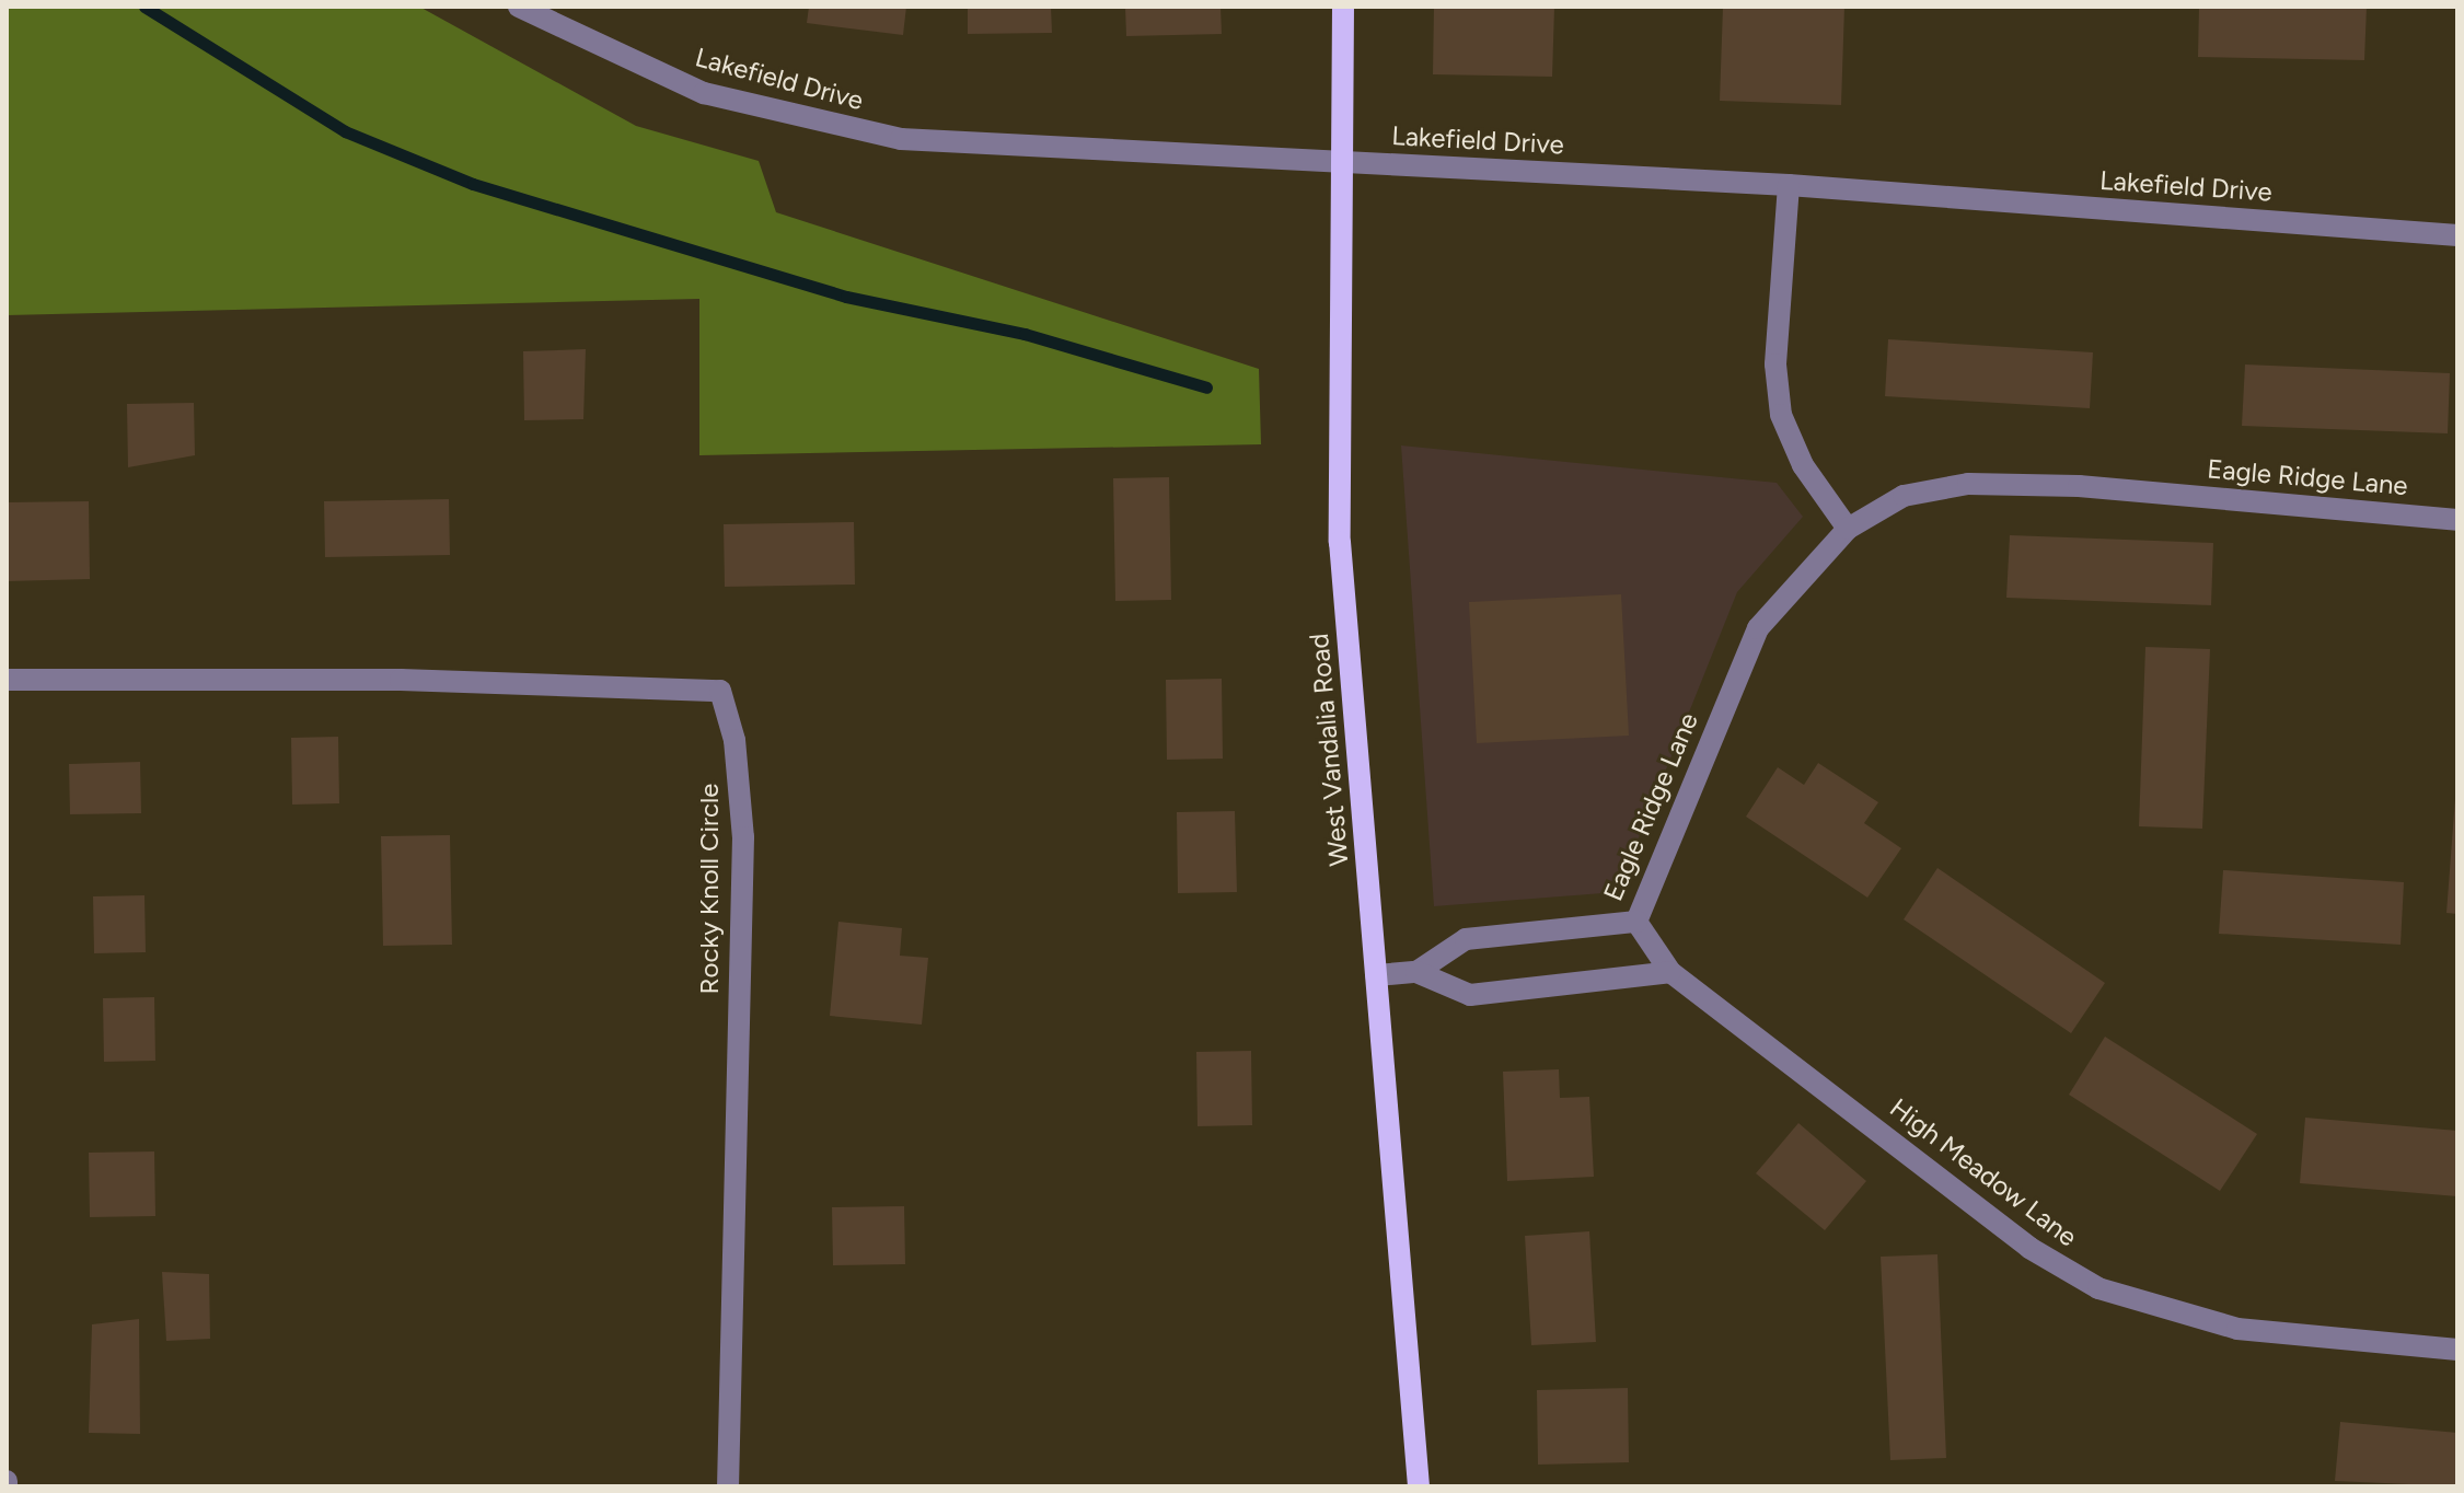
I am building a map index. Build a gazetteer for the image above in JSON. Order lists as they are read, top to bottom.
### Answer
{
  "streets": {
    "main road": ["West Vandalia Road"],
    "street": [
      "Lakefield Drive",
      "Eagle Ridge Lane",
      "Rocky Knoll Circle",
      "High Meadow Lane"
    ]
  },
  "crossings": [
    ["Lakefield Drive", "West Vandalia Road"],
    ["Eagle Ridge Lane", "High Meadow Lane"]
  ]
}
